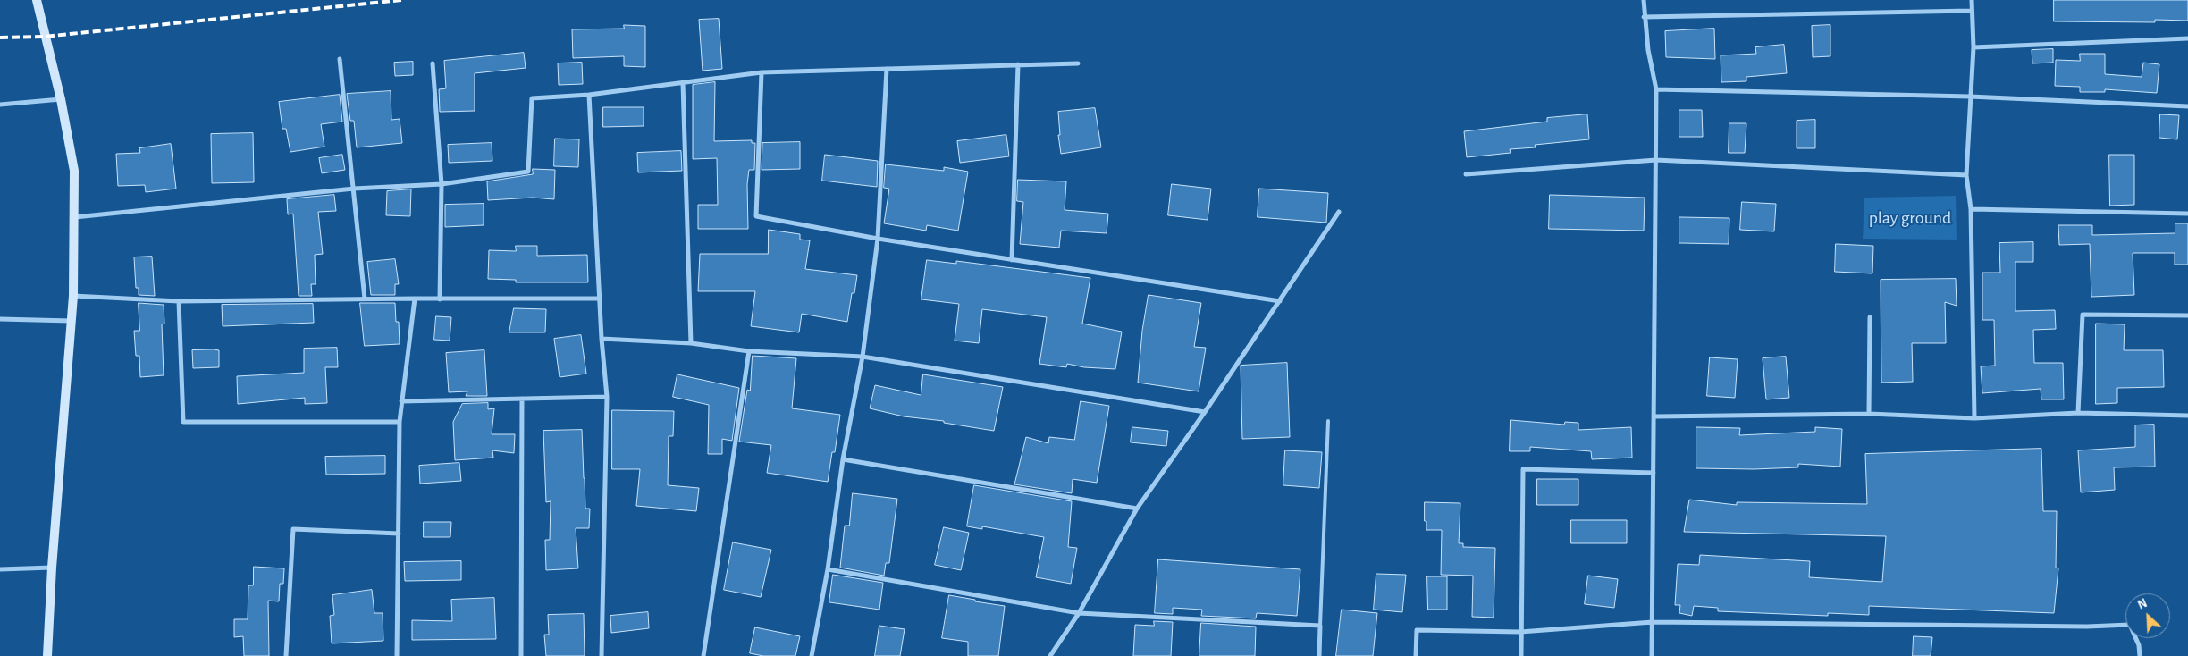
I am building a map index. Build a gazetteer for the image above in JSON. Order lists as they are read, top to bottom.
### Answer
{
  "parks": ["play ground"],
  "north": "top left"
}
